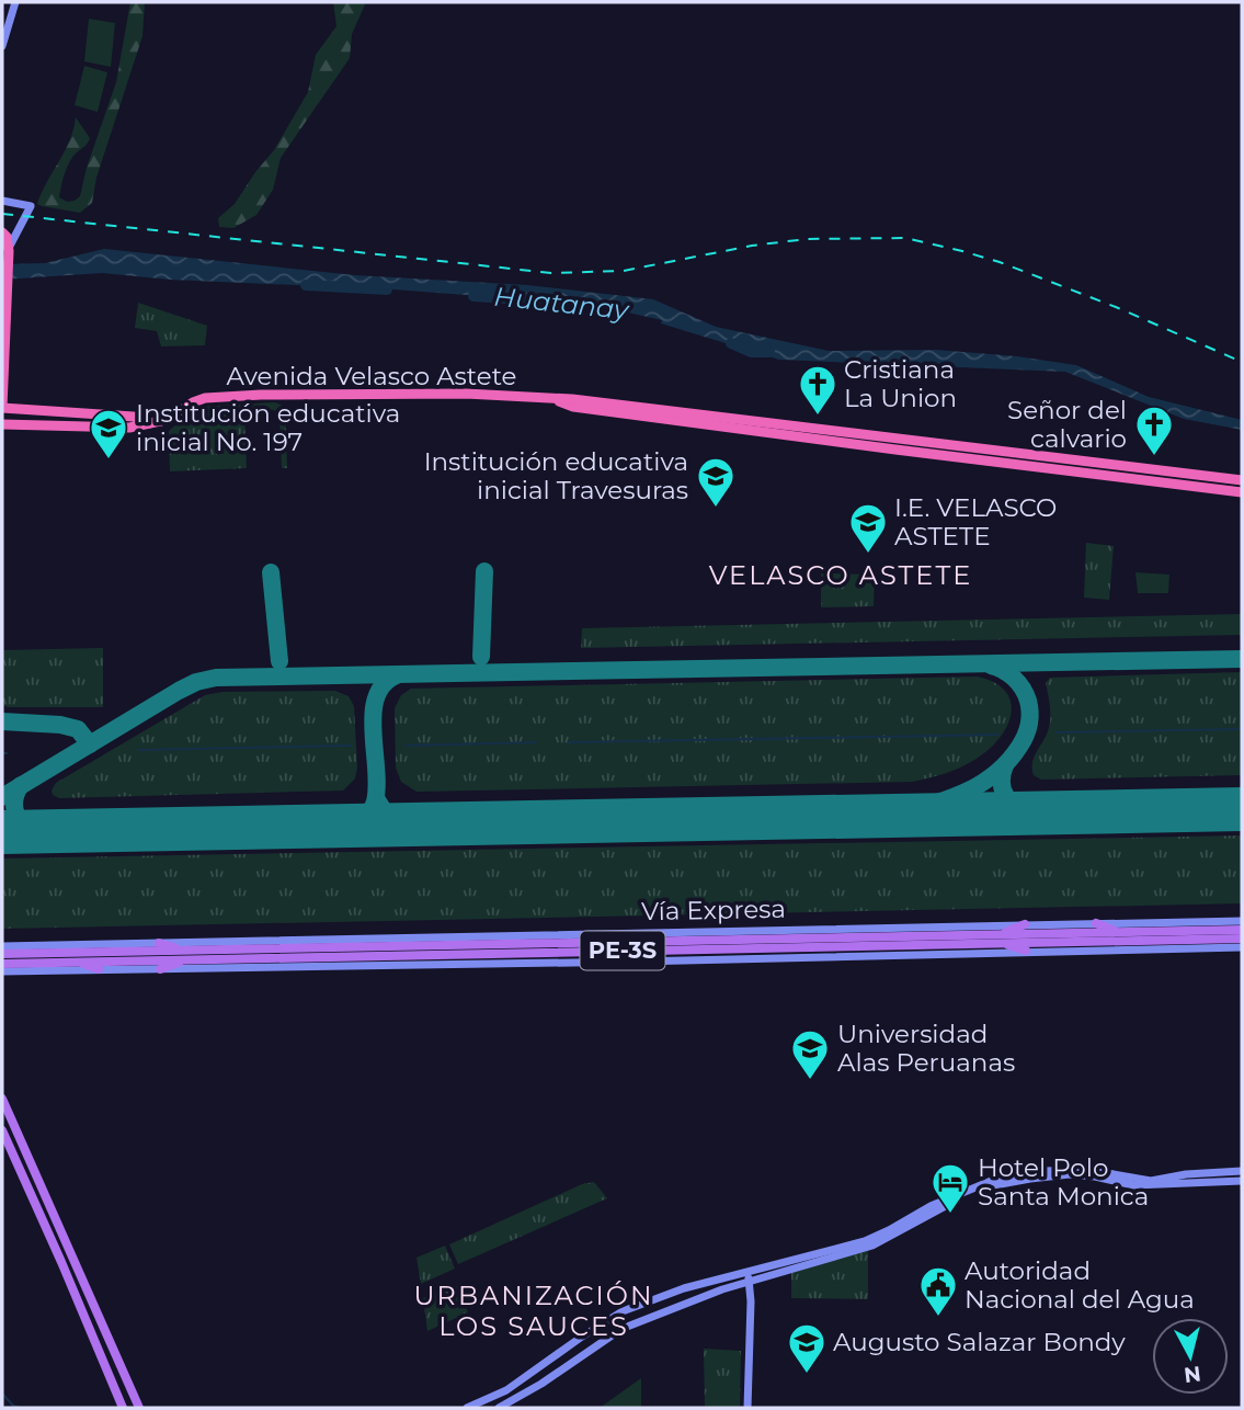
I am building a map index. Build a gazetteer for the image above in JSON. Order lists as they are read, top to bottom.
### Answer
{
  "streets": {
    "highway": ["Avenida Velasco Astete"],
    "main road": ["Vía Expresa", "PE-3S"]
  },
  "districts": ["VELASCO ASTETE", "URBANIZACIÓN LOS SAUCES"],
  "water": ["Huatanay"],
  "places": {
    "church": ["Cristiana La Union", "Señor del calvario"],
    "school or university": [
      "Institución educativa inicial No. 197",
      "Institución educativa inicial Travesuras",
      "I.E. VELASCO ASTETE",
      "Universidad Alas Peruanas",
      "Augusto Salazar Bondy"
    ],
    "hotel": ["Hotel Polo Santa Monica"],
    "public building": ["Autoridad Nacional del Agua"]
  },
  "north": "bottom"
}
